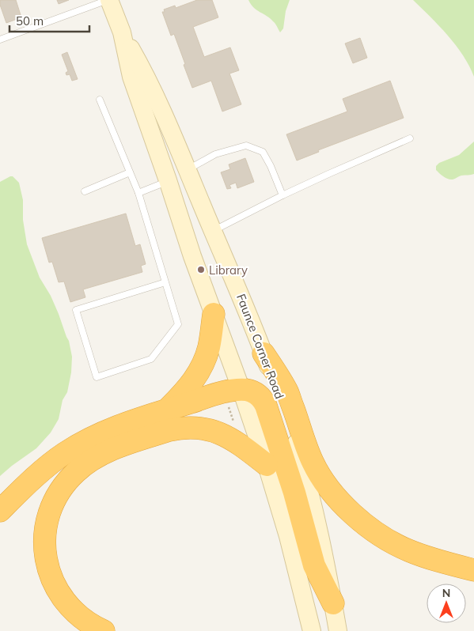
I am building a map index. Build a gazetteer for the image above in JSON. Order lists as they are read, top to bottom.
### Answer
{
  "streets": {
    "main road": ["Faunce Corner Road"]
  },
  "places": ["Library"],
  "scale_bar": "50 m",
  "north": "top"
}
